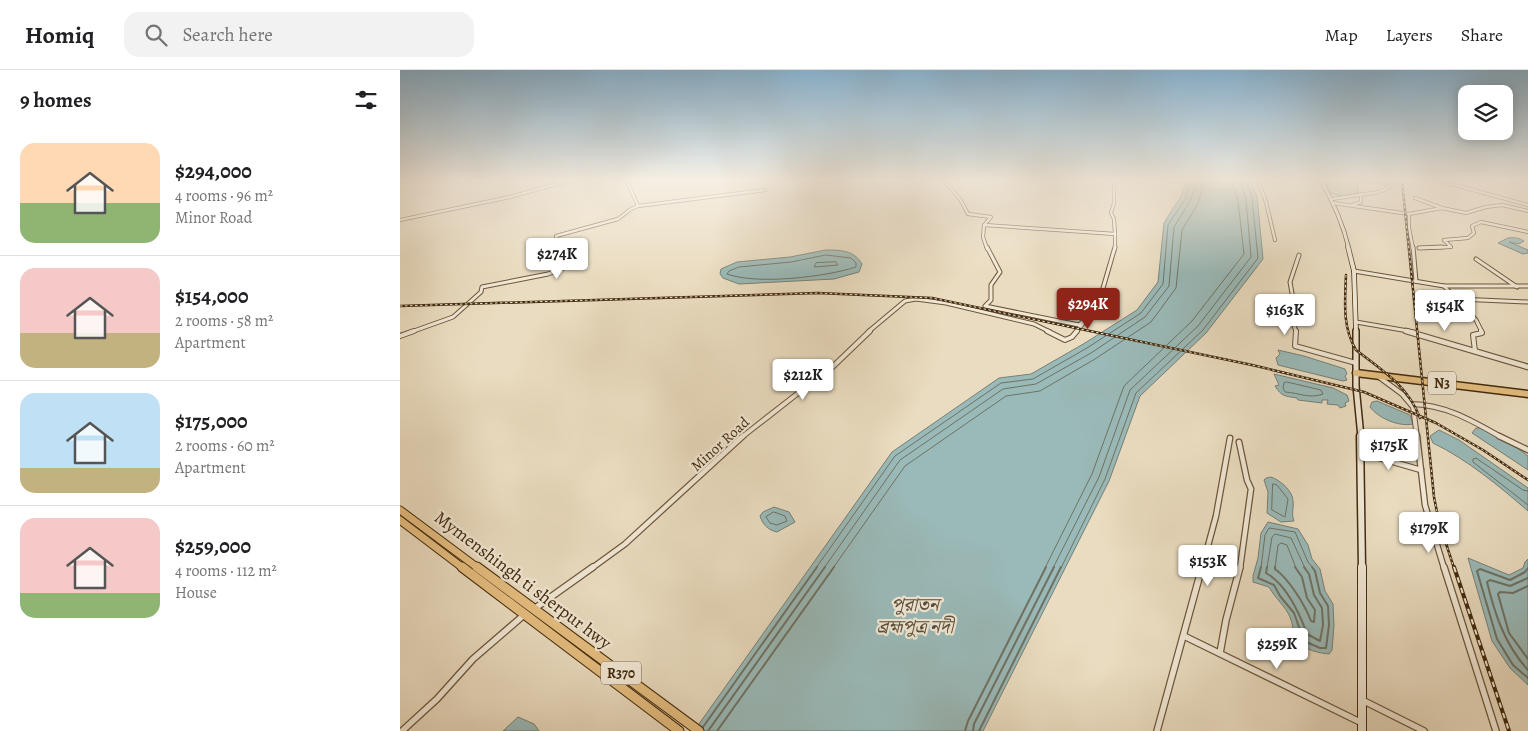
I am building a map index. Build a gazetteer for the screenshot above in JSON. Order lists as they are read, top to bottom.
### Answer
{
  "streets": {
    "highway": ["N3"],
    "main road": ["Mymenshingh ti sherpur hwy", "R370"],
    "street": ["Minor Road"]
  },
  "crossings": [
    ["Minor Road", "Mymenshingh ti sherpur hwy"]
  ],
  "water": ["পুরাতন ব্রহ্মপুত্র নদী"],
  "page": {
    "header": "Homiq",
    "search": "Search here",
    "nav": ["Map", "Layers", "Share"],
    "heading": "9 homes",
    "list": [
      {
        "name": "$294,000",
        "note": "4 rooms · 96 m² · Minor Road"
      },
      {
        "name": "$154,000",
        "note": "2 rooms · 58 m² · Apartment"
      },
      {
        "name": "$175,000",
        "note": "2 rooms · 60 m² · Apartment"
      },
      {
        "name": "$259,000",
        "note": "4 rooms · 112 m² · House"
      }
    ],
    "price": [
      "$274K",
      "$294K",
      "$154K",
      "$163K",
      "$212K",
      "$175K",
      "$179K",
      "$153K",
      "$259K"
    ]
  }
}
